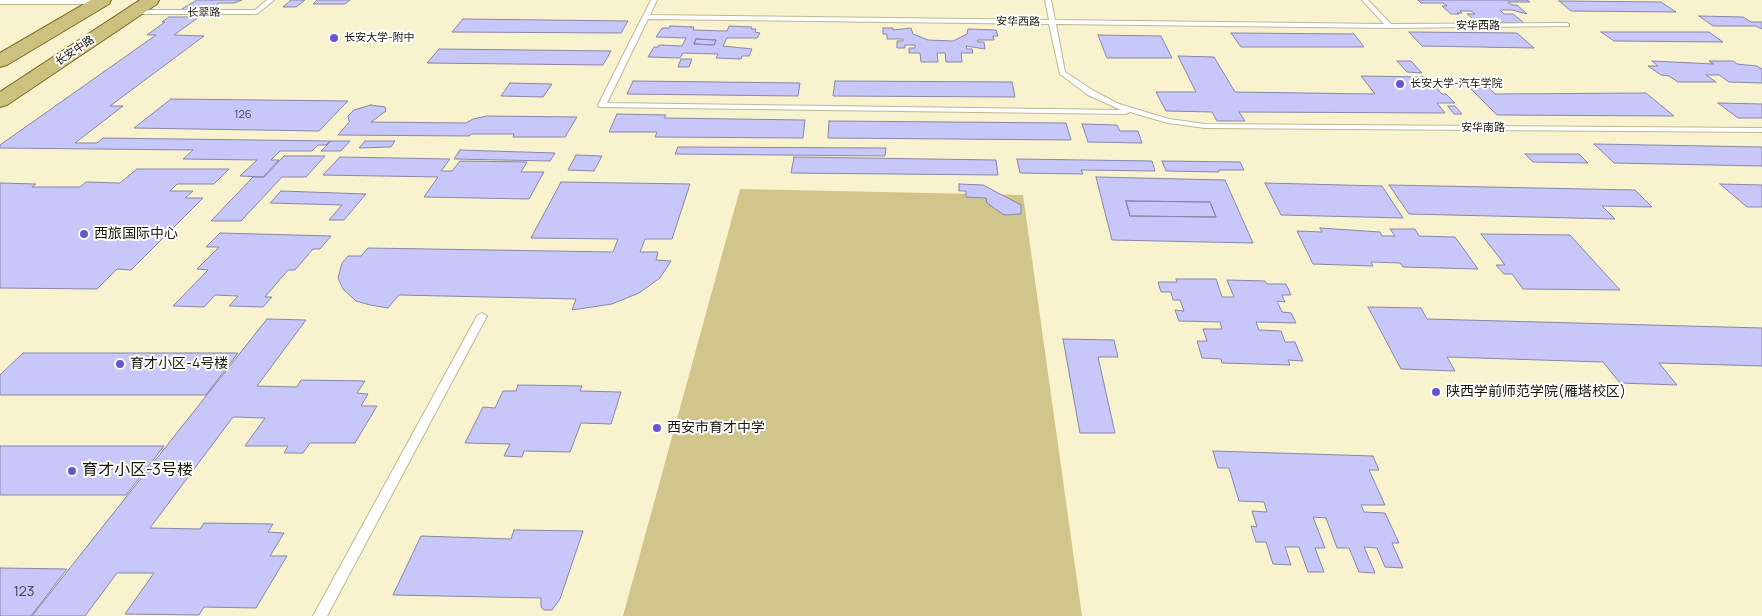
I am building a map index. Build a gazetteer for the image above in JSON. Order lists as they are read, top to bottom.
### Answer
{
  "streets": {
    "main road": ["长安中路"],
    "lane": ["长翠路", "安华西路", "安华南路"]
  },
  "crossings": [
    ["长翠路", "长安中路"]
  ],
  "places": [
    "长安大学-附中",
    "长安大学-汽车学院",
    "西旅国际中心",
    "育才小区-4号楼",
    "陕西学前师范学院(雁塔校区)",
    "西安市育才中学",
    "育才小区-3号楼"
  ],
  "house_numbers": ["126", "123"]
}
